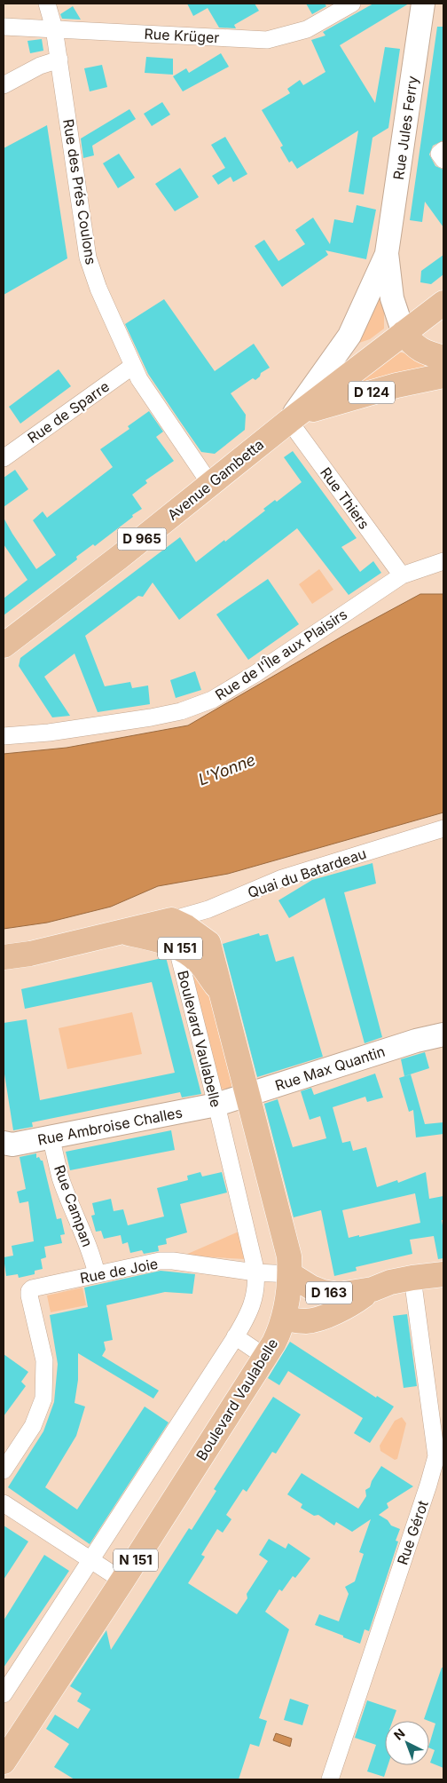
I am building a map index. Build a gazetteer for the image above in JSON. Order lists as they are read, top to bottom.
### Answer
{
  "streets": {
    "main road": [
      "Rue Jules Ferry",
      "D 124",
      "Avenue Gambetta",
      "D 965",
      "N 151",
      "Boulevard Vaulabelle",
      "Rue Max Quantin",
      "Rue Ambroise Challes",
      "D 163"
    ],
    "street": [
      "Rue Krüger",
      "Rue des Prés Coulons",
      "Rue de Sparre",
      "Rue Thiers",
      "Rue de l'Île aux Plaisirs",
      "Quai du Batardeau",
      "Rue Campan",
      "Rue de Joie",
      "Rue Gérot"
    ]
  },
  "crossings": [
    ["Rue Krüger", "Rue des Prés Coulons"],
    ["Rue Jules Ferry", "Avenue Gambetta"],
    ["Rue Jules Ferry", "Rue Thiers"],
    ["Rue des Prés Coulons", "Rue de Sparre"],
    ["Rue des Prés Coulons", "Avenue Gambetta"],
    ["Avenue Gambetta", "Rue Thiers"],
    ["Rue Thiers", "Rue de l'Île aux Plaisirs"],
    ["Quai du Batardeau", "N 151"],
    ["Quai du Batardeau", "Boulevard Vaulabelle"],
    ["N 151", "Boulevard Vaulabelle"],
    ["Boulevard Vaulabelle", "Rue Max Quantin"],
    ["Boulevard Vaulabelle", "Rue Ambroise Challes"],
    ["Boulevard Vaulabelle", "Rue de Joie"],
    ["Boulevard Vaulabelle", "D 163"],
    ["Rue Max Quantin", "Rue Ambroise Challes"],
    ["Rue Ambroise Challes", "Rue Campan"],
    ["Rue Campan", "Rue de Joie"],
    ["Rue de Joie", "D 163"],
    ["D 163", "Rue Gérot"]
  ],
  "water": ["L'Yonne"],
  "north": "top left"
}
